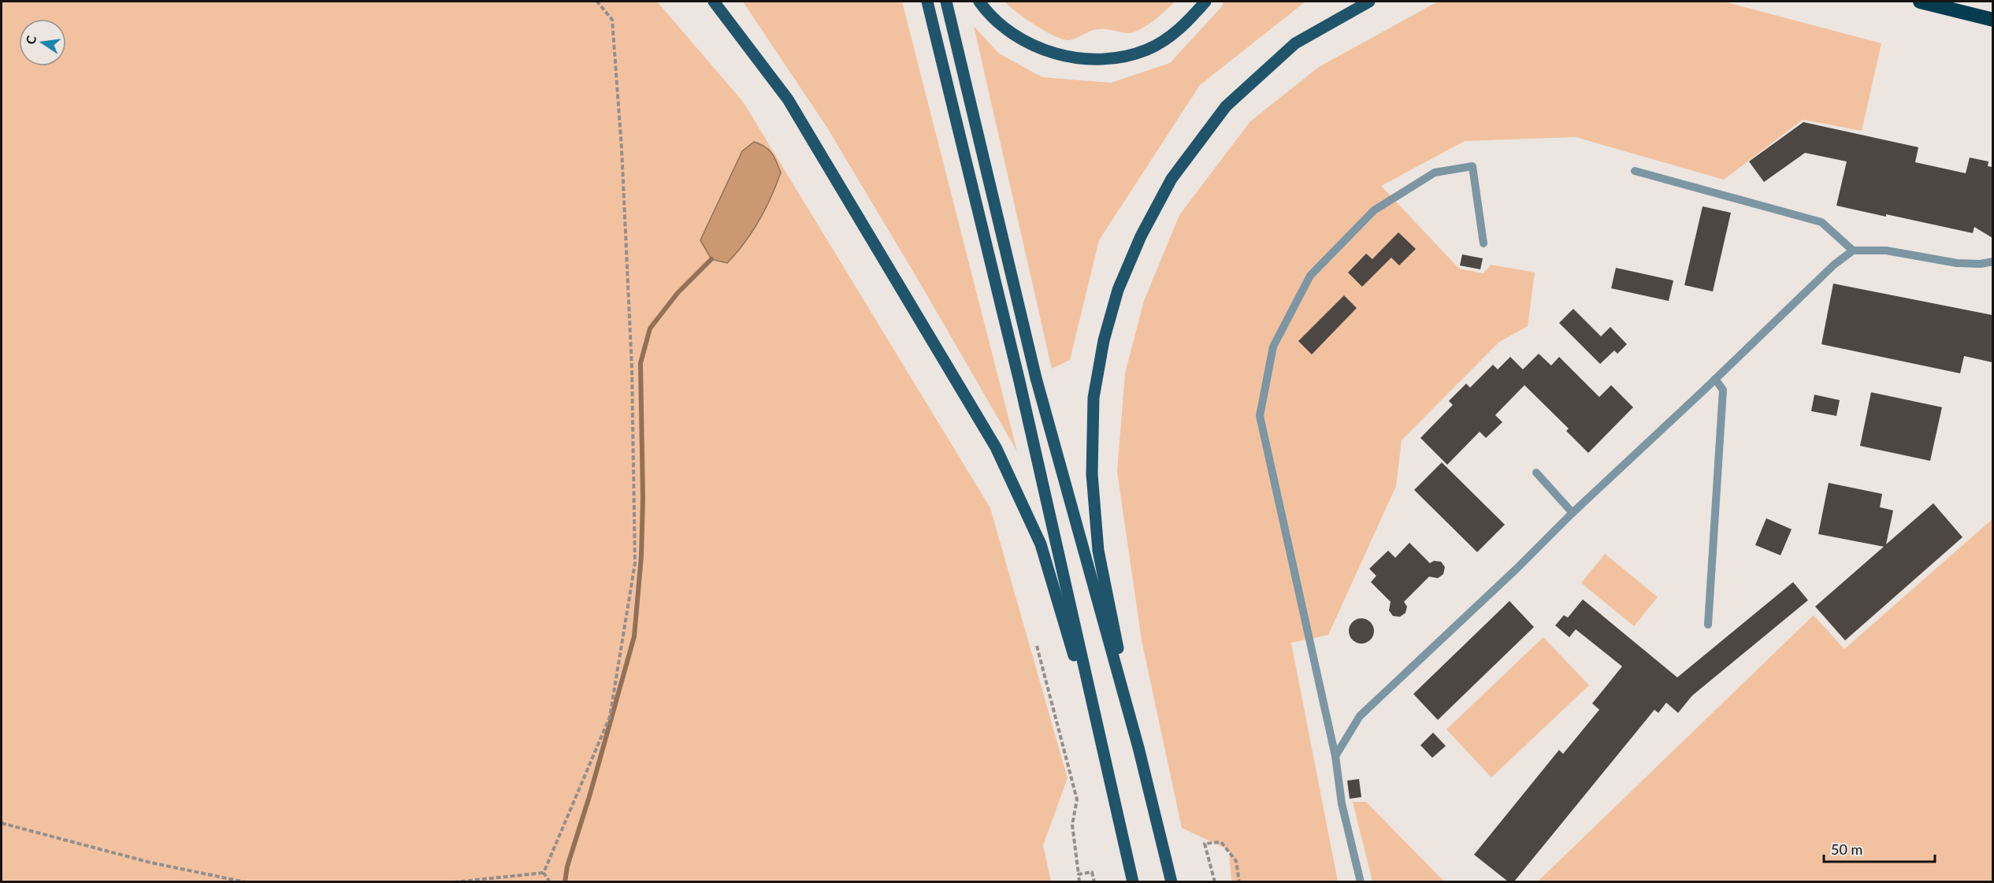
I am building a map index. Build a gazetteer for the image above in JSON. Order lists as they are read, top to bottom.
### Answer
{
  "scale_bar": "50 m",
  "north": "left"
}
